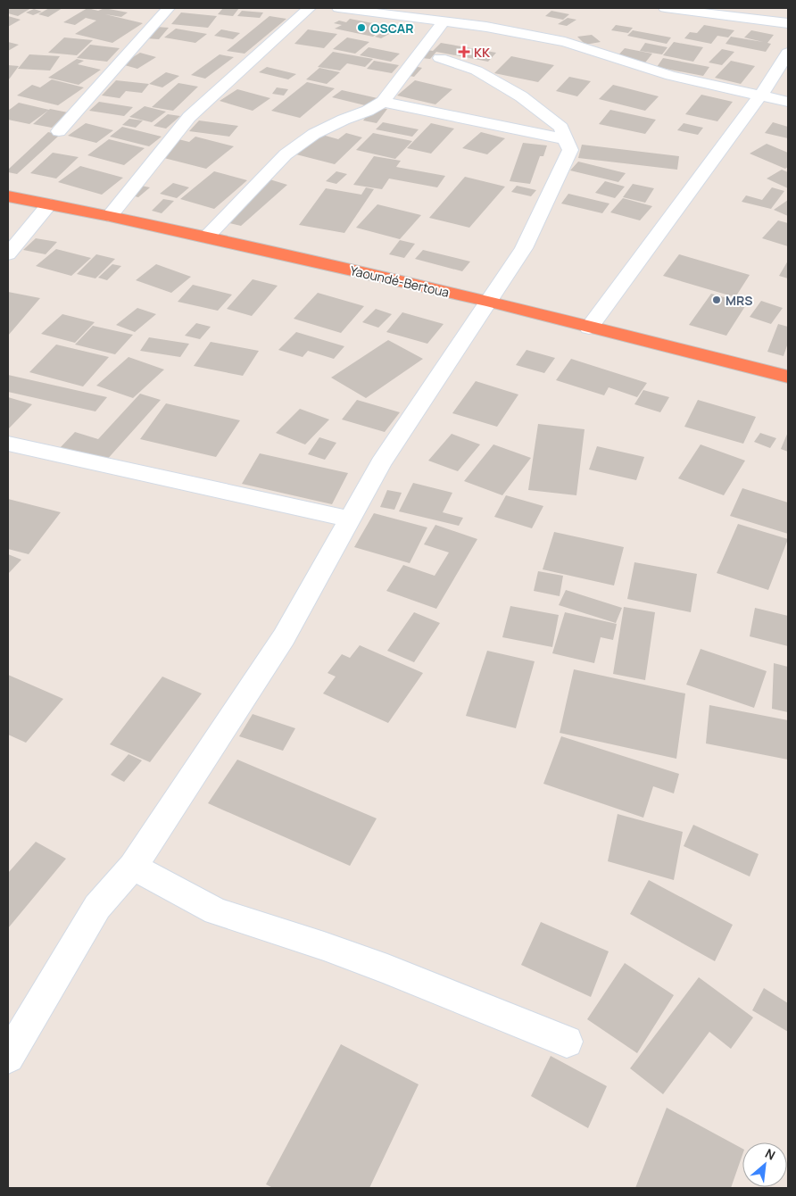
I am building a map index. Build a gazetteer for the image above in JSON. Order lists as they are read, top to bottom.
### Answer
{
  "streets": {
    "highway": ["Yaoundé-Bertoua"]
  },
  "places": {
    "other": ["OSCAR", "MRS"],
    "health": ["KK"]
  },
  "north": "top right"
}
